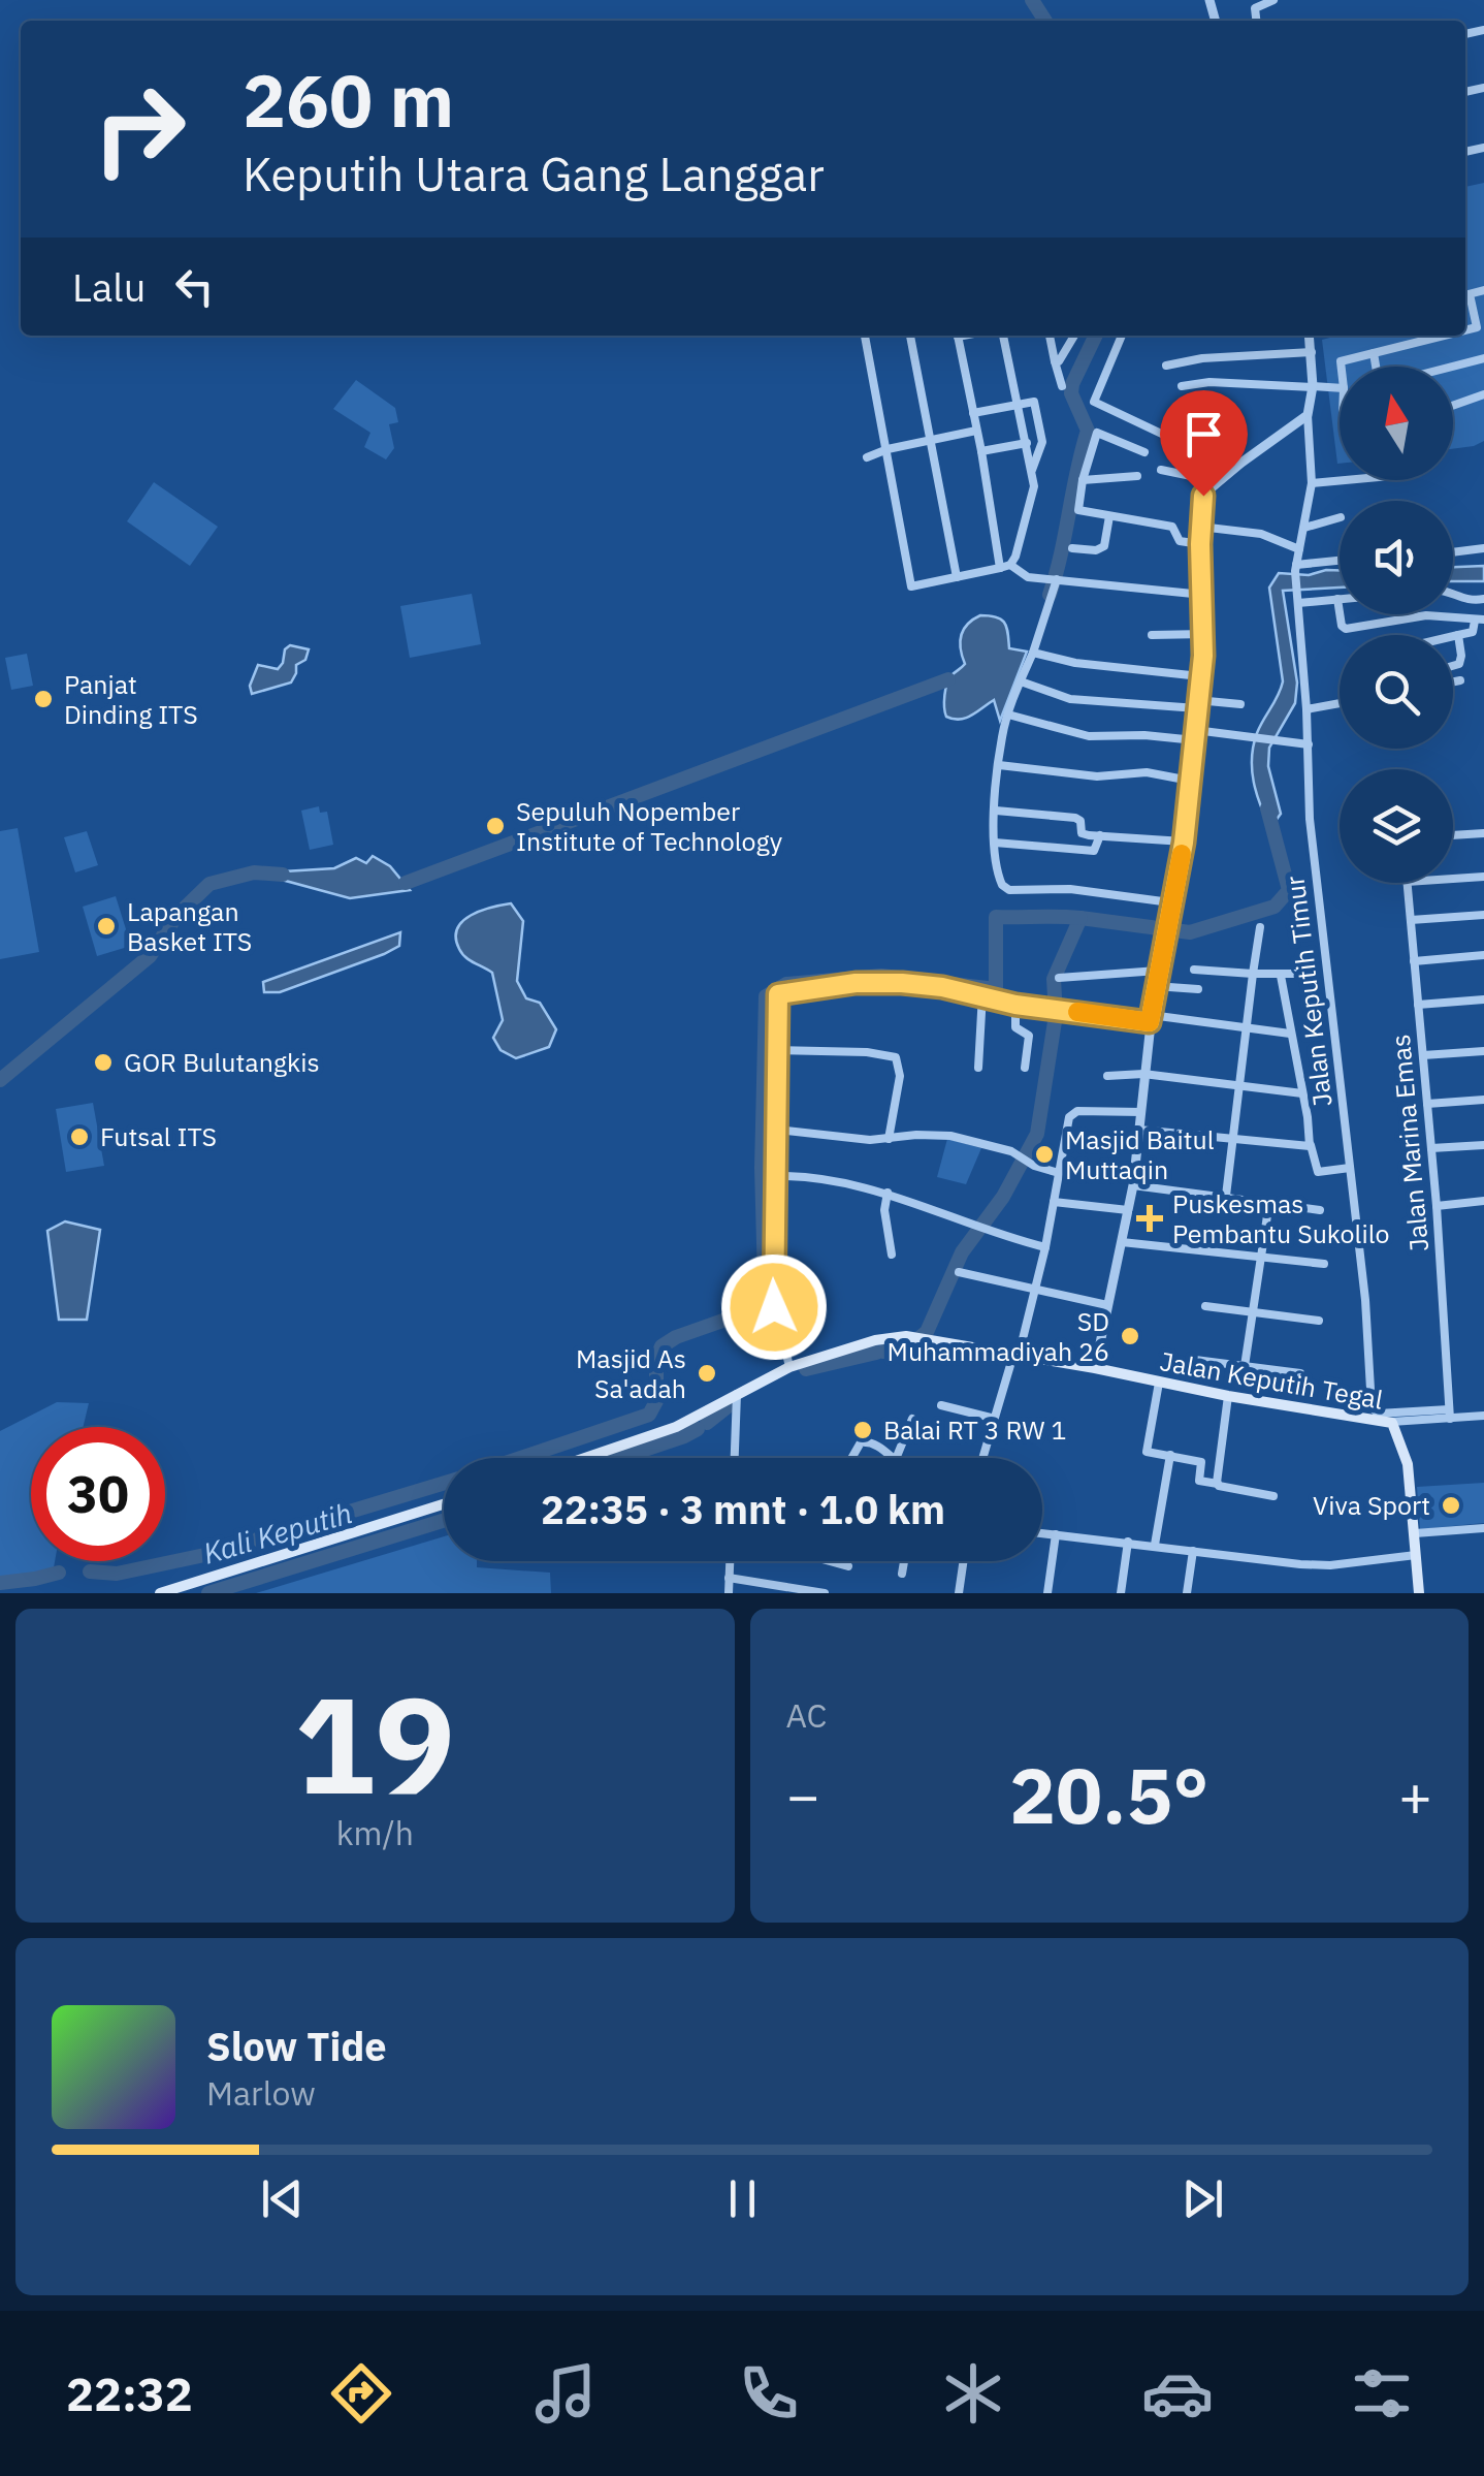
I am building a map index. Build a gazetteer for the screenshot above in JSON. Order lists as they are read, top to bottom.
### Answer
{
  "streets": {
    "main road": ["Jalan Keputih Tegal"],
    "street": ["Jalan Keputih Timur", "Jalan Marina Emas"]
  },
  "crossings": [
    ["Jalan Keputih Timur", "Jalan Keputih Tegal"]
  ],
  "water": ["Kali Keputih"],
  "places": {
    "other": [
      "Panjat Dinding ITS",
      "Sepuluh Nopember Institute of Technology",
      "Lapangan Basket ITS",
      "GOR Bulutangkis",
      "Futsal ITS",
      "Masjid Baitul Muttaqin",
      "SD Muhammadiyah 26",
      "Masjid As Sa'adah",
      "Balai RT 3 RW 1",
      "Viva Sport"
    ],
    "health": ["Puskesmas Pembantu Sukolilo"]
  },
  "north": "top",
  "page": {
    "turn": ["260 m", "Keputih Utara Gang Langgar"],
    "then": "Lalu",
    "limit": "30",
    "trip": "22:35 · 3 mnt · 1.0 km",
    "tile": [
      ["19", "km/h"],
      "AC"
    ],
    "heat": ["−", "20.5°", "+"],
    "song": ["Slow Tide", "Marlow"],
    "tabs": "22:32"
  }
}
